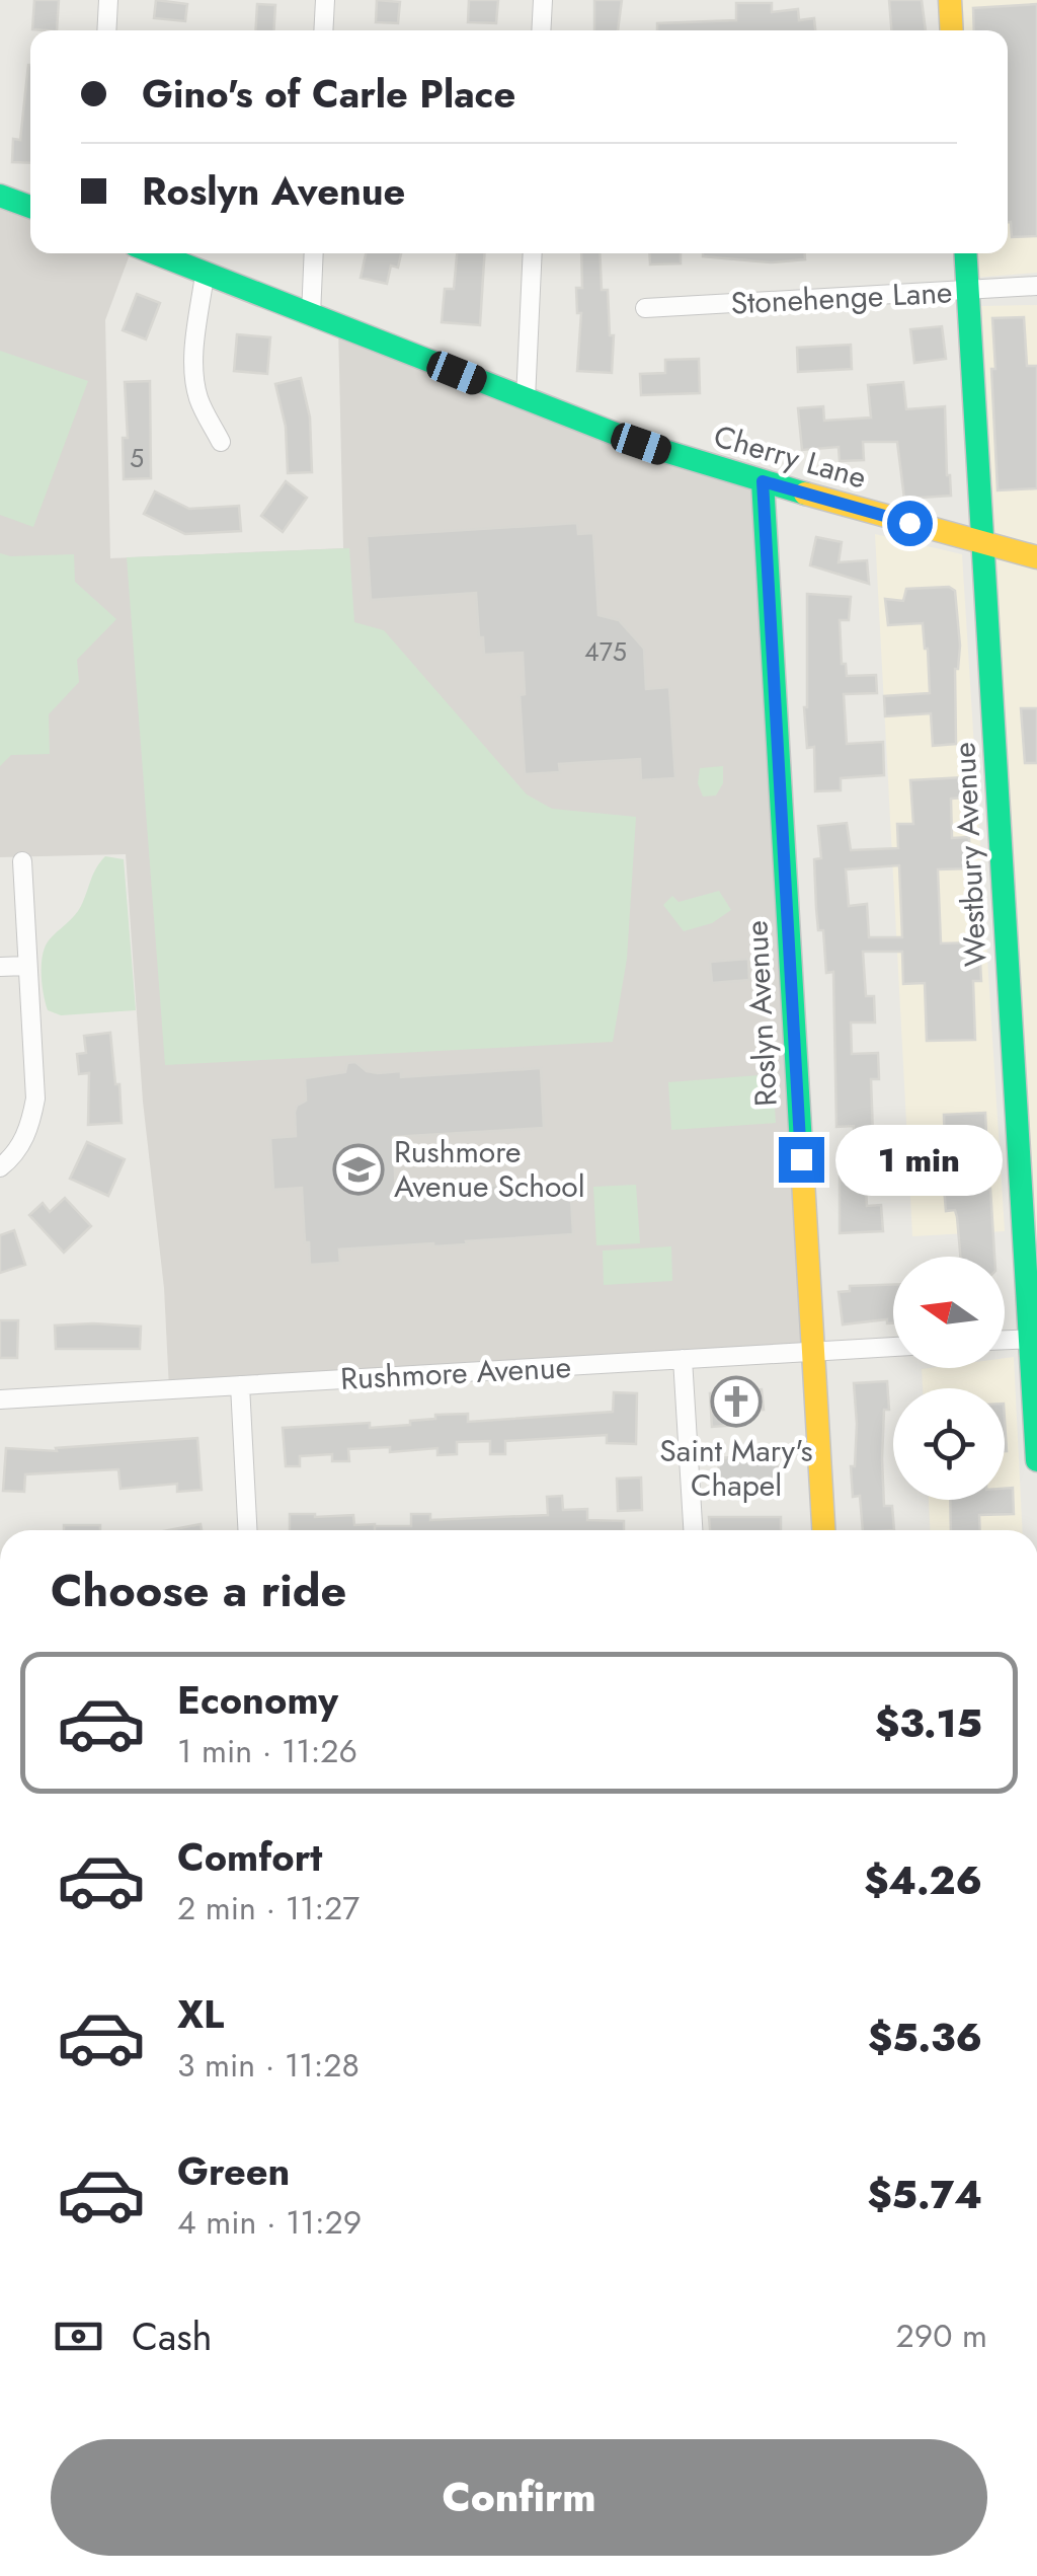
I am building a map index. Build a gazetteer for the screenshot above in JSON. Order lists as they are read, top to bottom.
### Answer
{
  "streets": {
    "street": [
      "Stonehenge Lane",
      "Cherry Lane",
      "Westbury Avenue",
      "Roslyn Avenue",
      "Rushmore Avenue"
    ]
  },
  "crossings": [
    ["Stonehenge Lane", "Westbury Avenue"],
    ["Cherry Lane", "Westbury Avenue"],
    ["Cherry Lane", "Roslyn Avenue"],
    ["Roslyn Avenue", "Rushmore Avenue"]
  ],
  "places": {
    "school or university": ["Rushmore Avenue School"],
    "church": ["Saint Mary's Chapel"]
  },
  "house_numbers": ["5", "475"],
  "north": "left",
  "page": {
    "banner": ["Gino's of Carle Place", "Roslyn Avenue"],
    "bubble": "1 min",
    "heading": "Choose a ride",
    "list": [
      {
        "name": "Economy",
        "note": "1 min · 11:26",
        "value": "$3.15"
      },
      {
        "name": "Comfort",
        "note": "2 min · 11:27",
        "value": "$4.26"
      },
      {
        "name": "XL",
        "note": "3 min · 11:28",
        "value": "$5.36"
      },
      {
        "name": "Green",
        "note": "4 min · 11:29",
        "value": "$5.74"
      }
    ],
    "pay": ["Cash", "290 m"],
    "buttons": "Confirm"
  }
}
